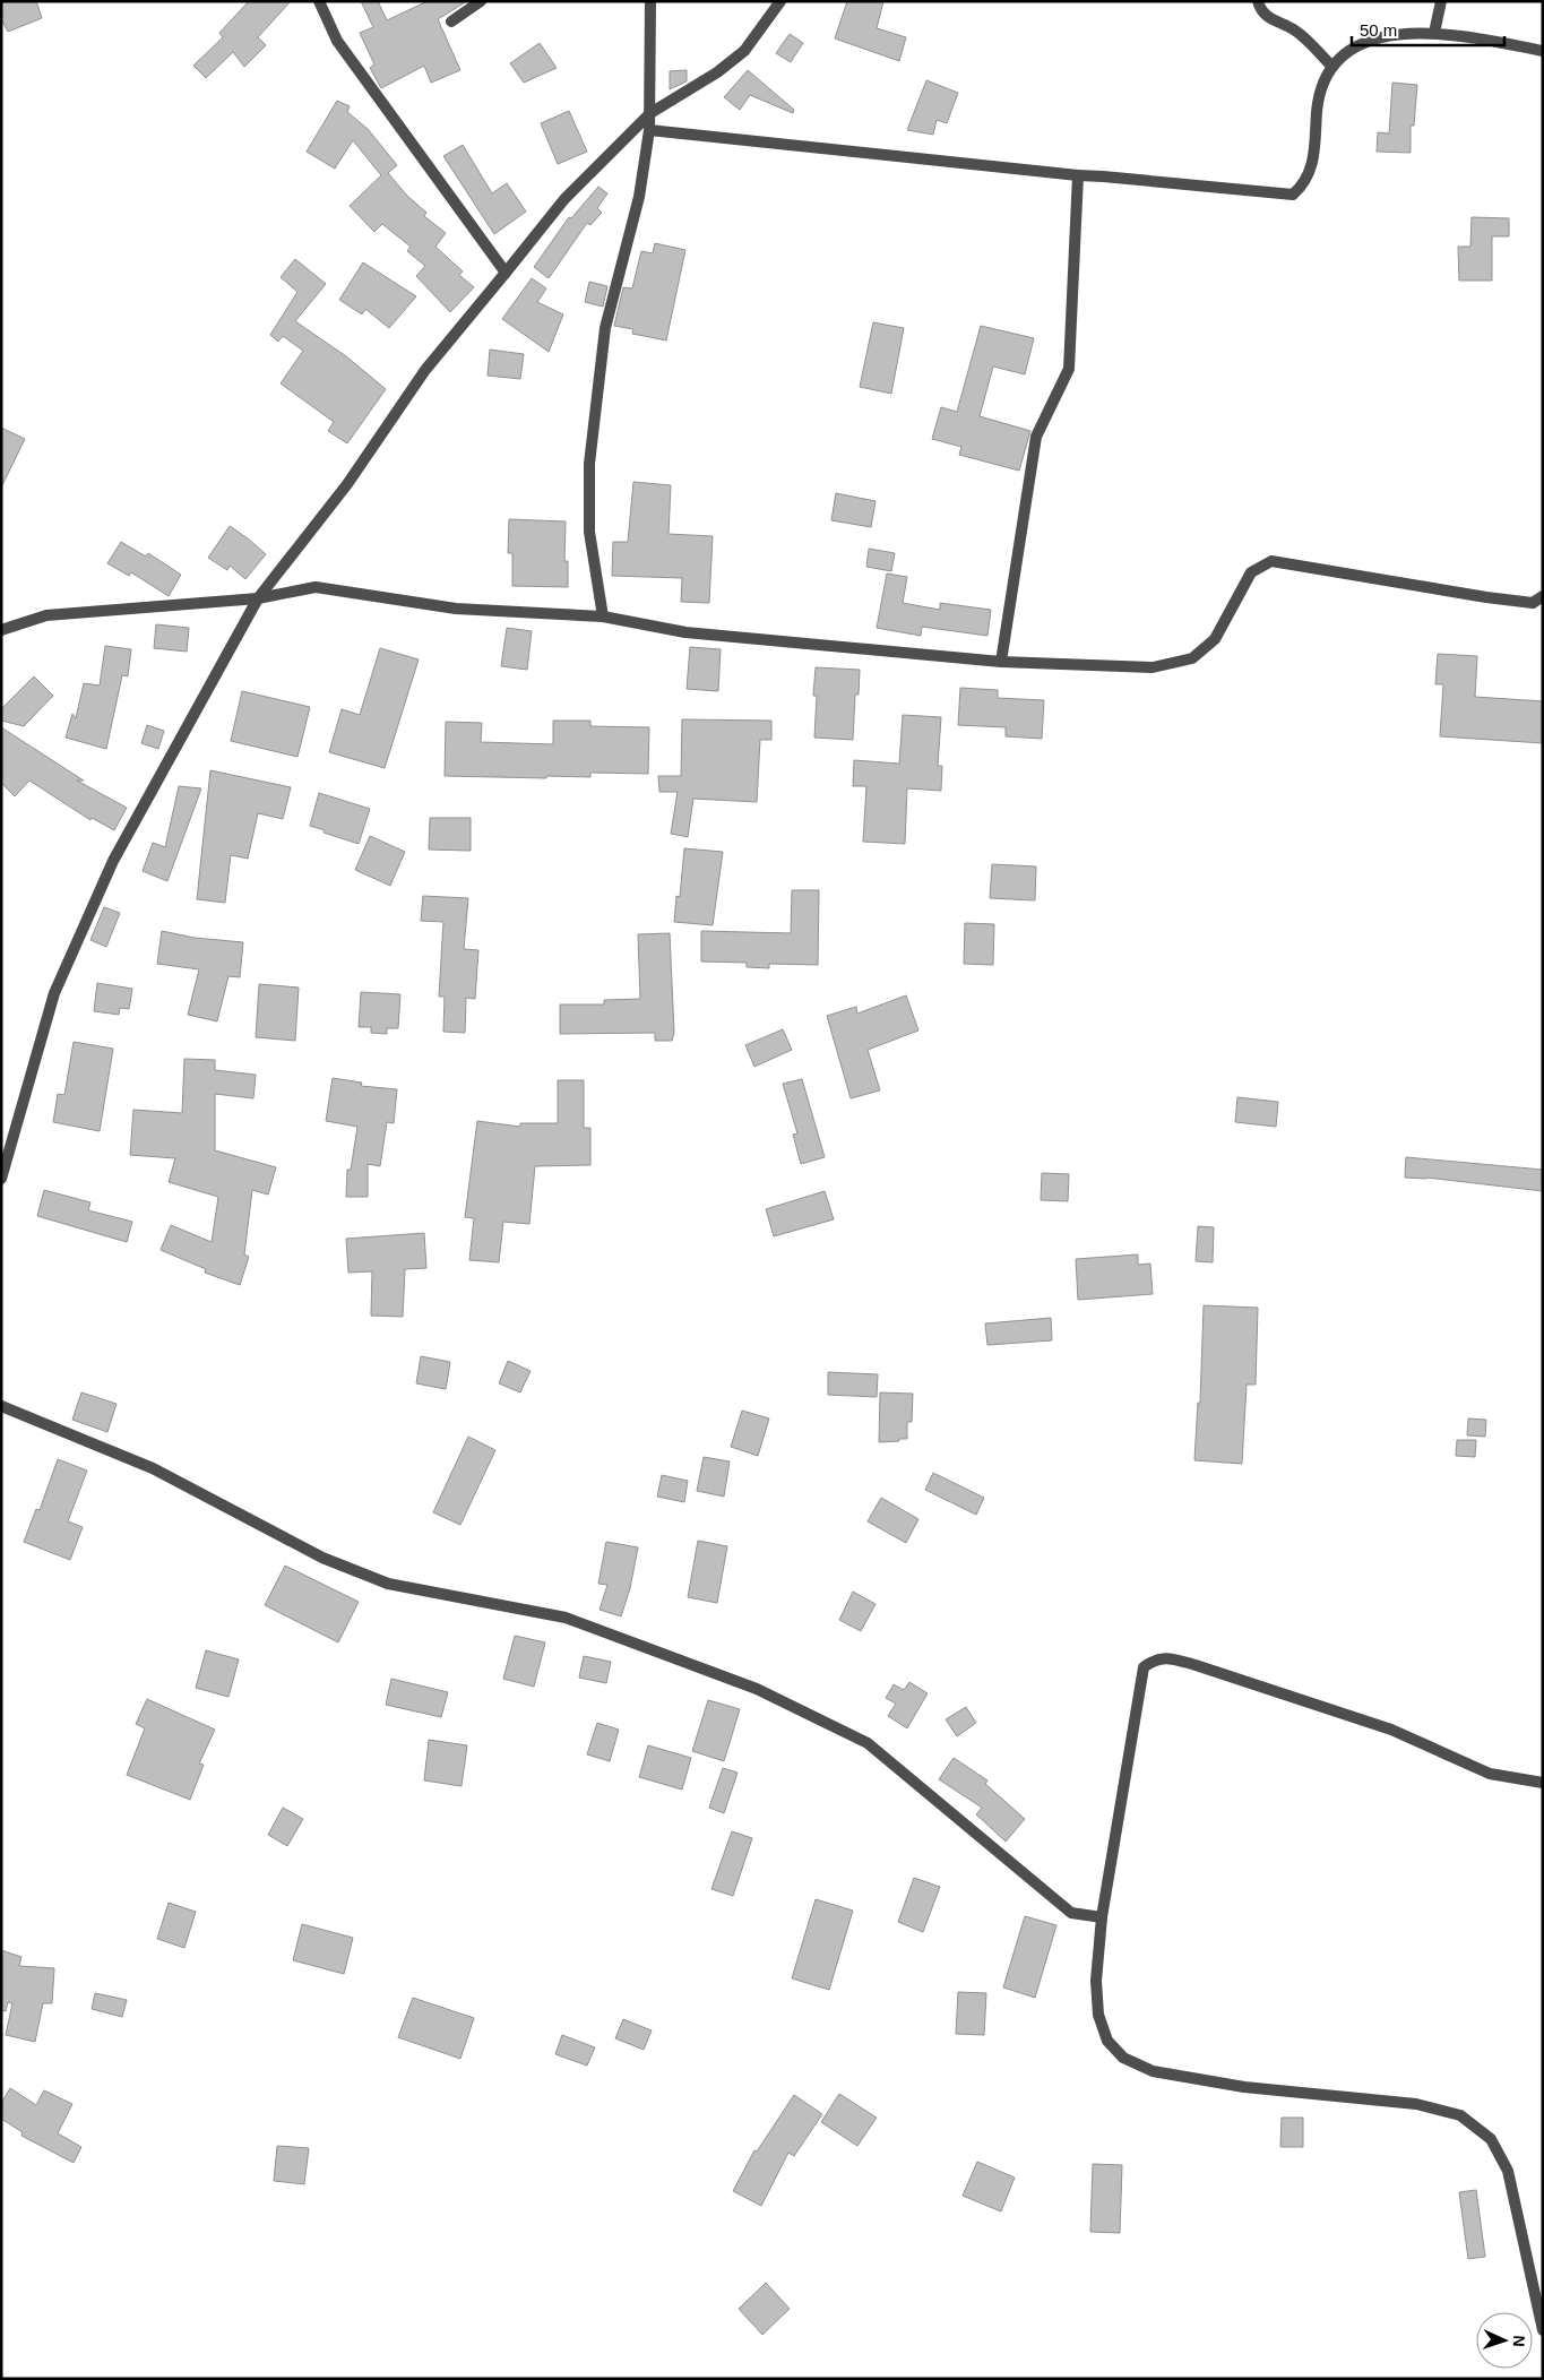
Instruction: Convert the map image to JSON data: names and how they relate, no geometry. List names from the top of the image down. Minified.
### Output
{"scale_bar":"50 m","north":"right"}
